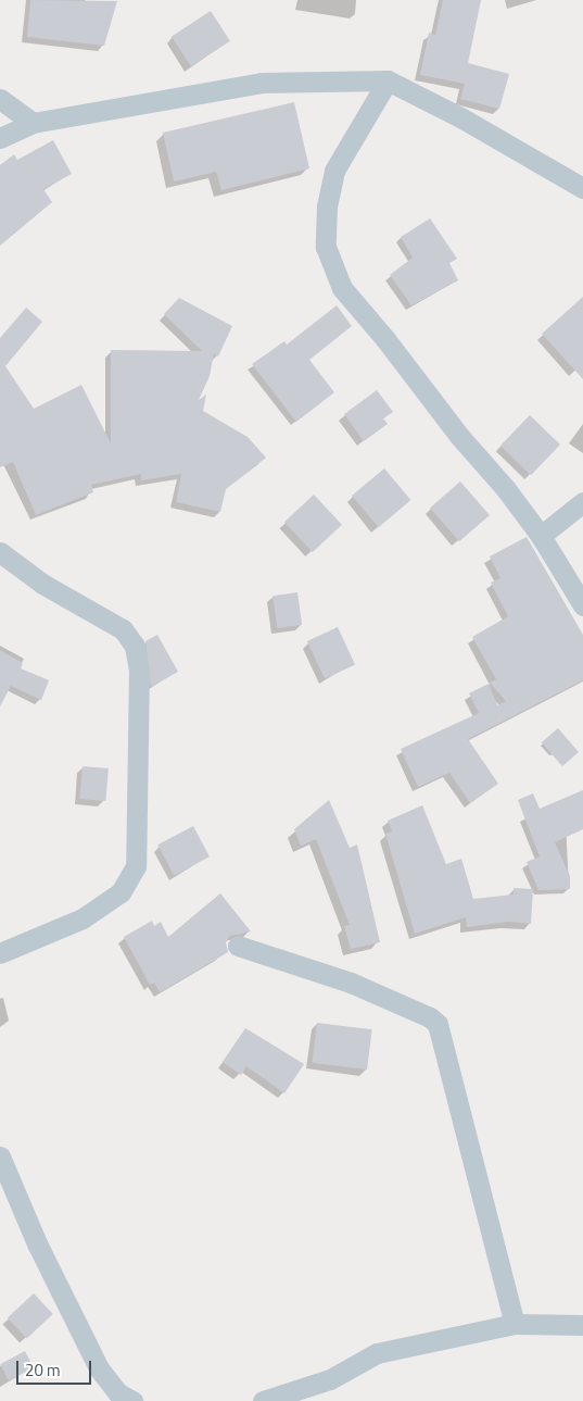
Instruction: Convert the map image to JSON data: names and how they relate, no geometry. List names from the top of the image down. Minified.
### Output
{"scale_bar":"20 m"}
